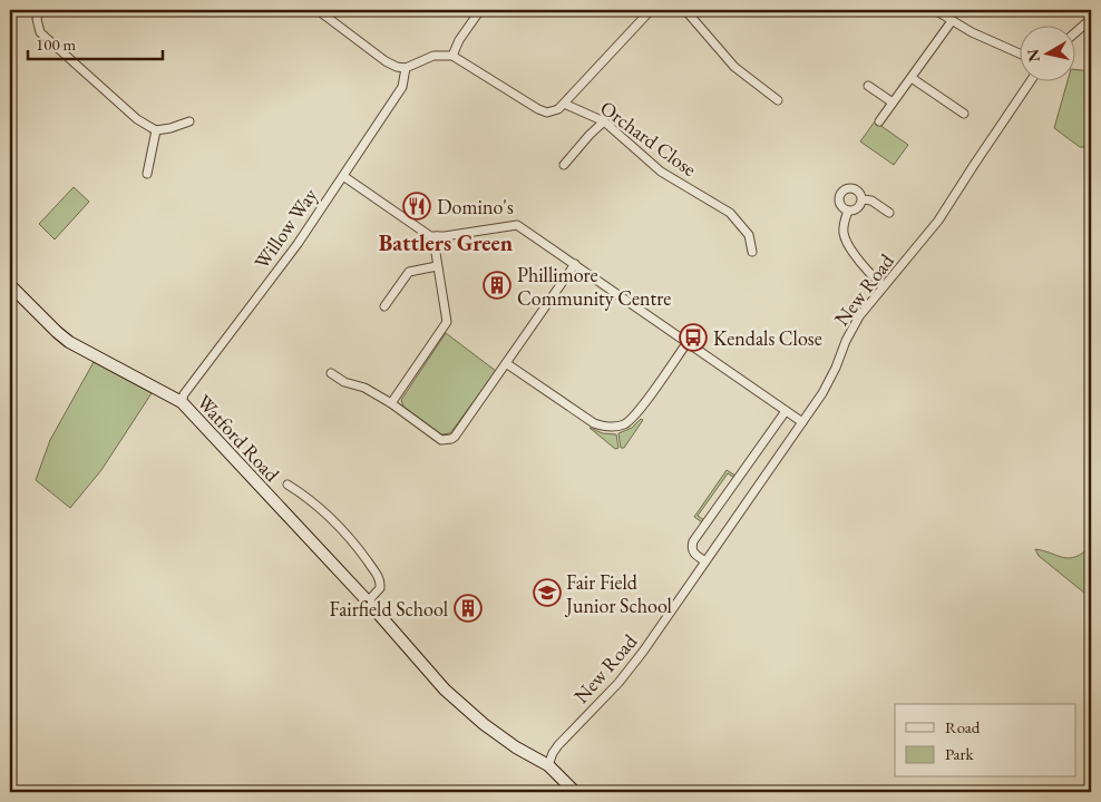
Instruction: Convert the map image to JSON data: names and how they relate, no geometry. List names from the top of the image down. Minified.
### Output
{"streets":{"main road":["Watford Road"],"street":["Orchard Close","Willow Way","New Road"]},"crossings":[["Willow Way","Watford Road"],["New Road","Watford Road"]],"districts":["Battlers Green"],"places":{"restaurant":["Domino's"],"building":["Phillimore Community Centre","Fairfield School"],"bus stop":["Kendals Close"],"school or university":["Fair Field Junior School"]},"legend":["Road","Park"],"scale_bar":"100 m","north":"left"}
